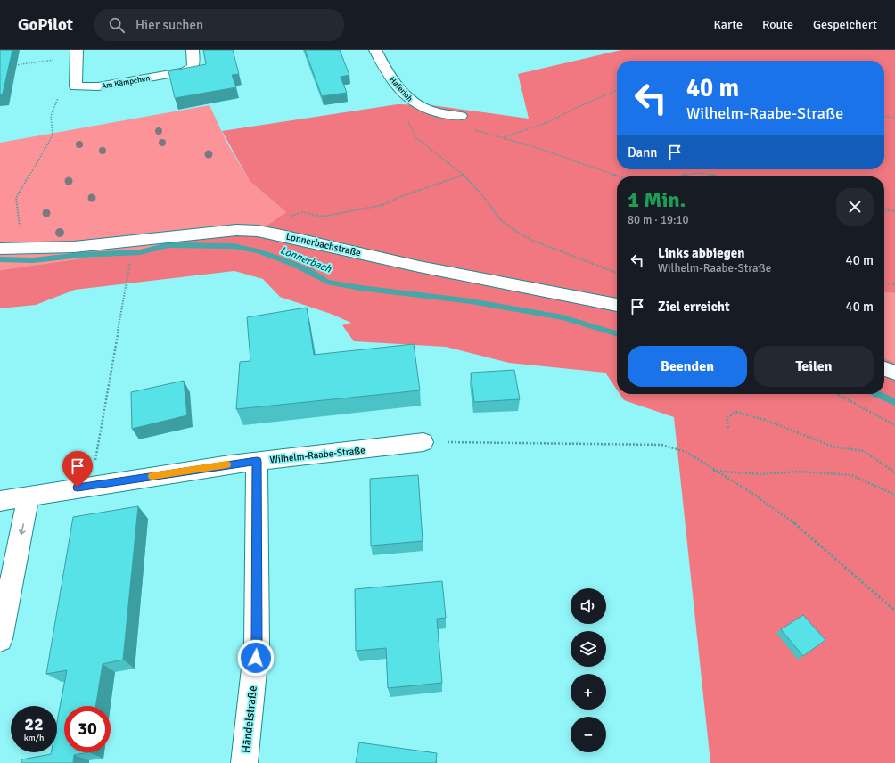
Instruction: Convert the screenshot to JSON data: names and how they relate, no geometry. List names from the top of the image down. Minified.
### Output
{"streets":{"street":["Am Kämpchen","Haferloh","Lonnerbachstraße","Wilhelm-Raabe-Straße","Händelstraße"]},"crossings":[["Wilhelm-Raabe-Straße","Händelstraße"]],"water":["Lonnerbach"],"page":{"header":"GoPilot","search":"Hier suchen","nav":["Karte","Route","Gespeichert"],"turn":["40 m","Wilhelm-Raabe-Straße"],"then":"Dann","heading":["1 Min.","80 m · 19:10"],"list":[{"name":"Links abbiegen","note":"Wilhelm-Raabe-Straße","value":"40 m"},{"name":"Ziel erreicht","value":"40 m"}],"buttons":["Beenden","Teilen"],"map_buttons":["+","−"],"speed":"22 km/h","limit":"30"}}
